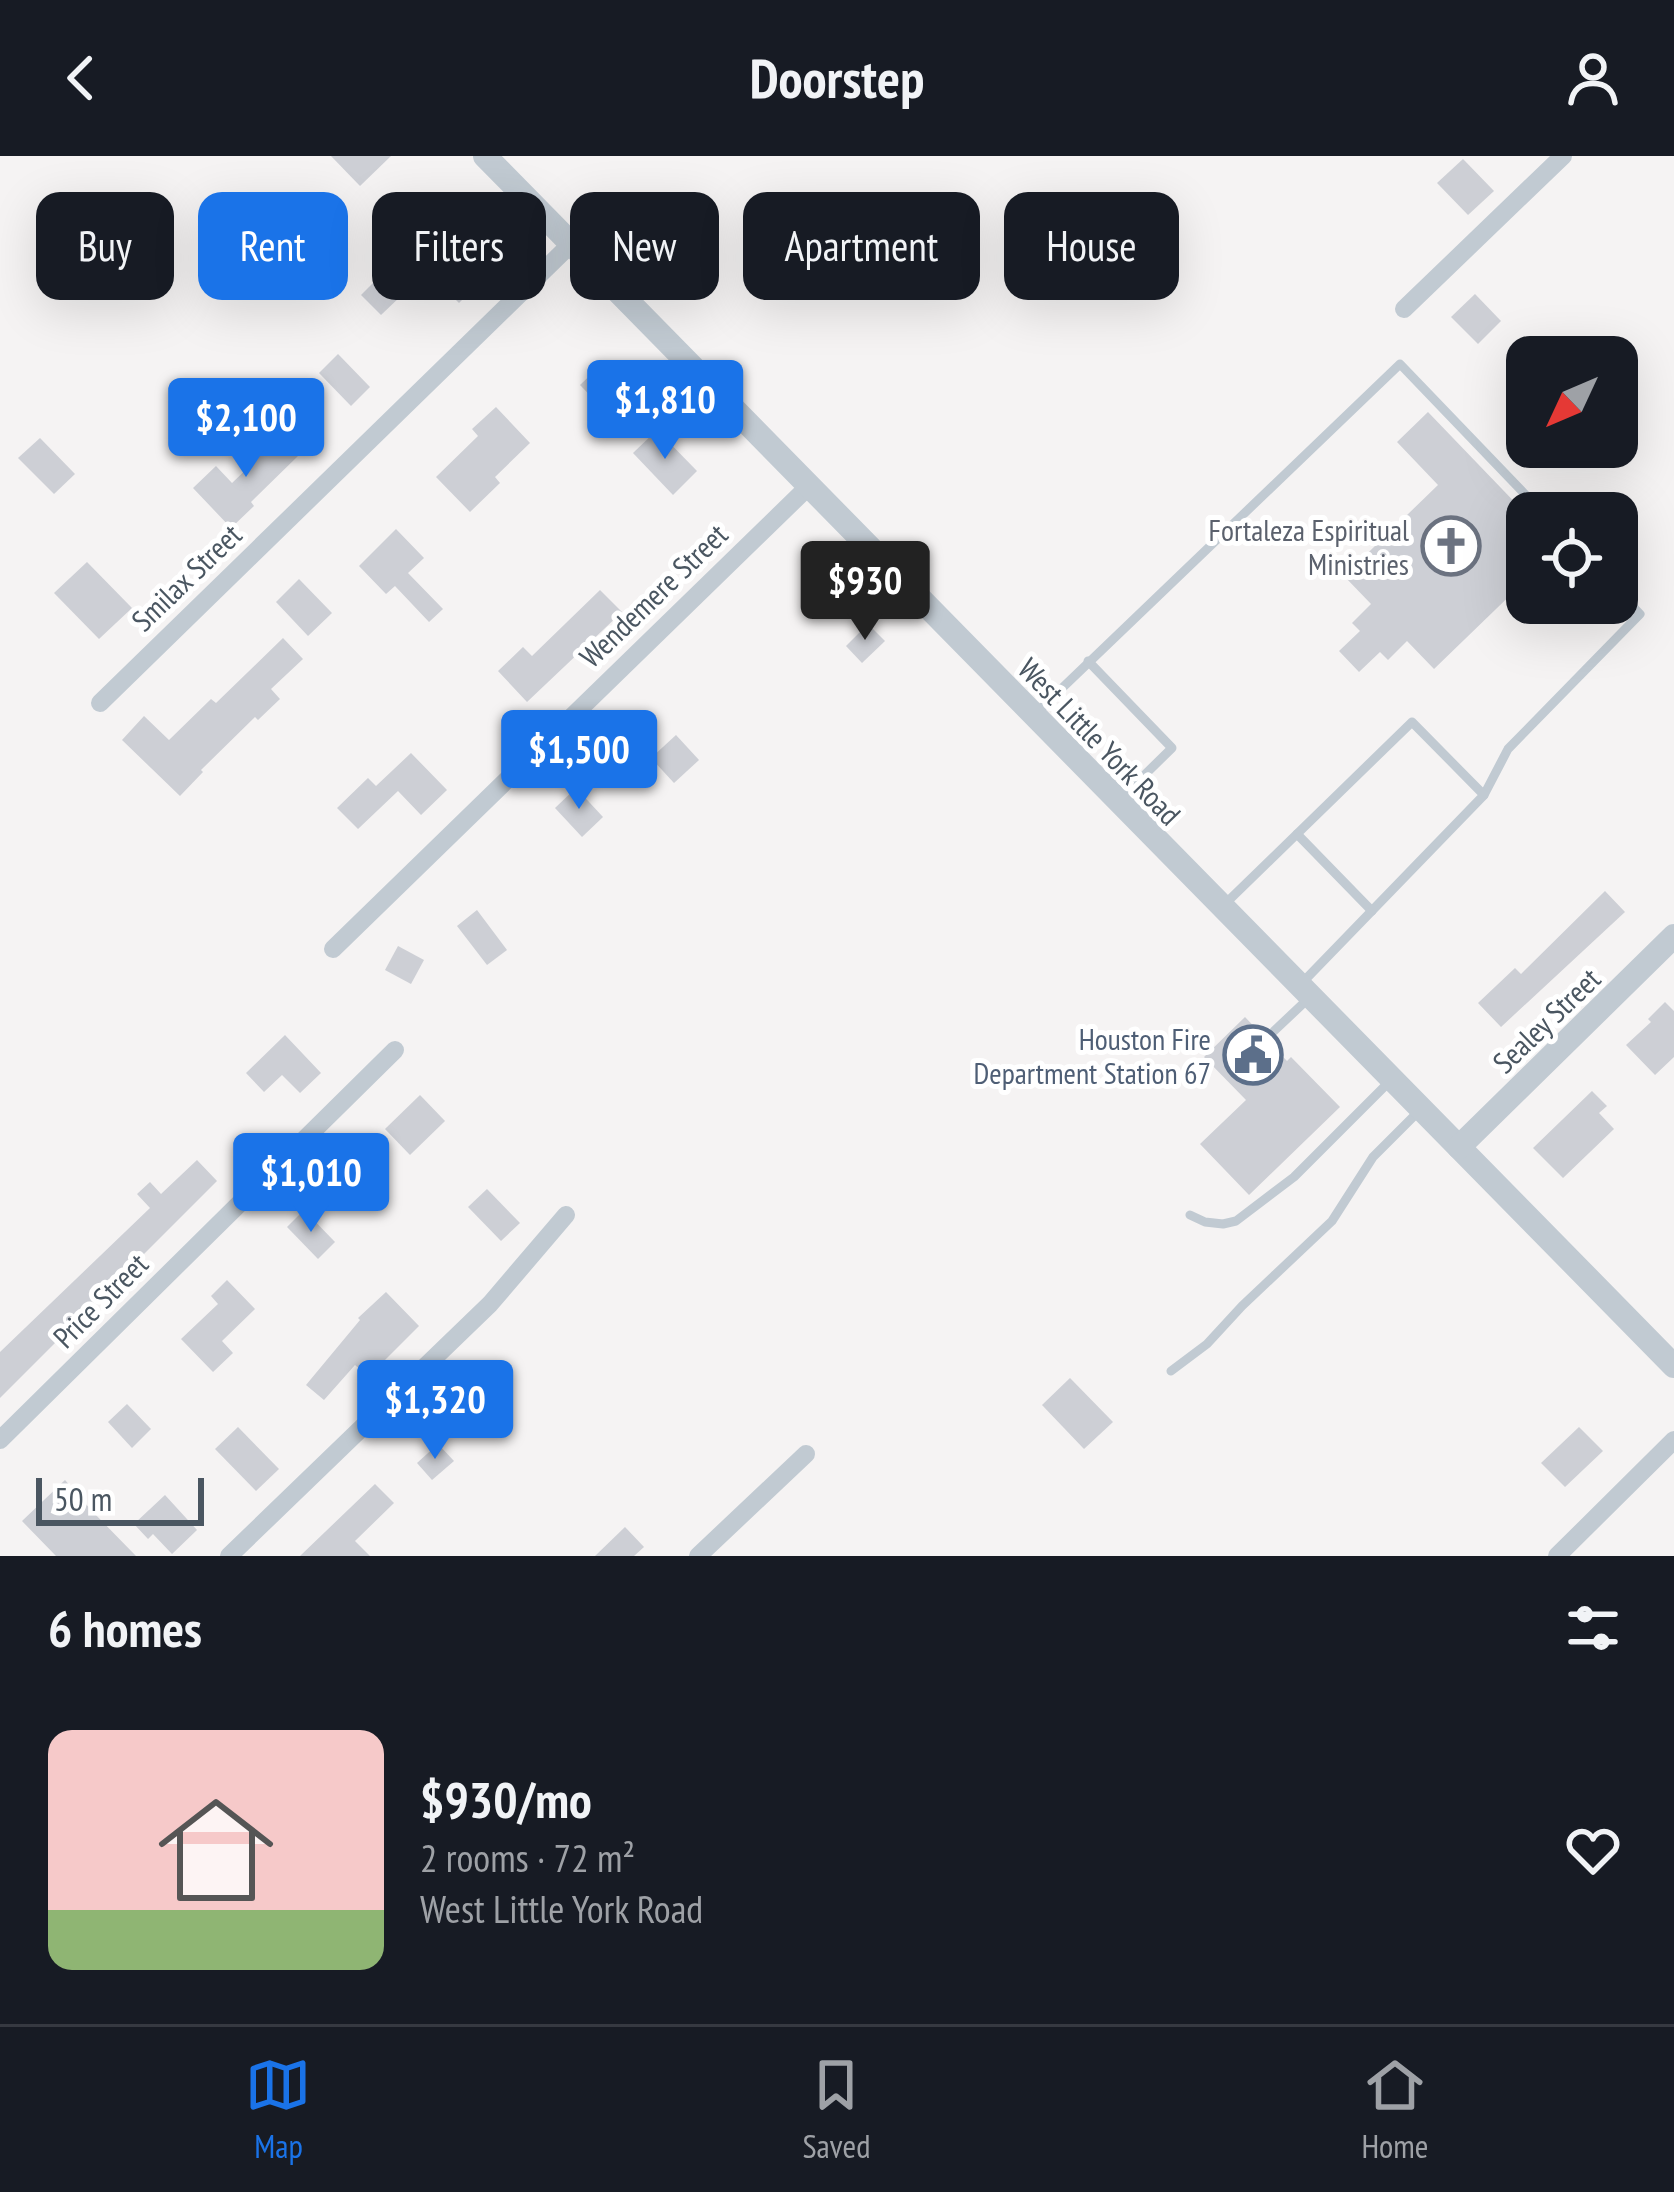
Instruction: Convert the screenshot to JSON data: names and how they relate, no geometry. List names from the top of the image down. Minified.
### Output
{"streets":{"street":["Smilax Street","Wendemere Street","West Little York Road","Sealey Street","Price Street"]},"crossings":[["Wendemere Street","West Little York Road"],["West Little York Road","Sealey Street"]],"places":{"church":["Fortaleza Espiritual Ministries"],"public building":["Houston Fire Department Station 67"]},"scale_bar":"50 m","north":"bottom left","page":{"header":"Doorstep","chip":["Buy","Rent","Filters","New","Apartment","House"],"price":["$1,810","$2,100","$930","$1,500","$1,010","$1,320"],"scale":"50 m","heading":"6 homes","list":[{"name":"$930/mo","note":"2 rooms · 72 m² · West Little York Road"}],"tabs":["Map","Saved","Home"]}}
